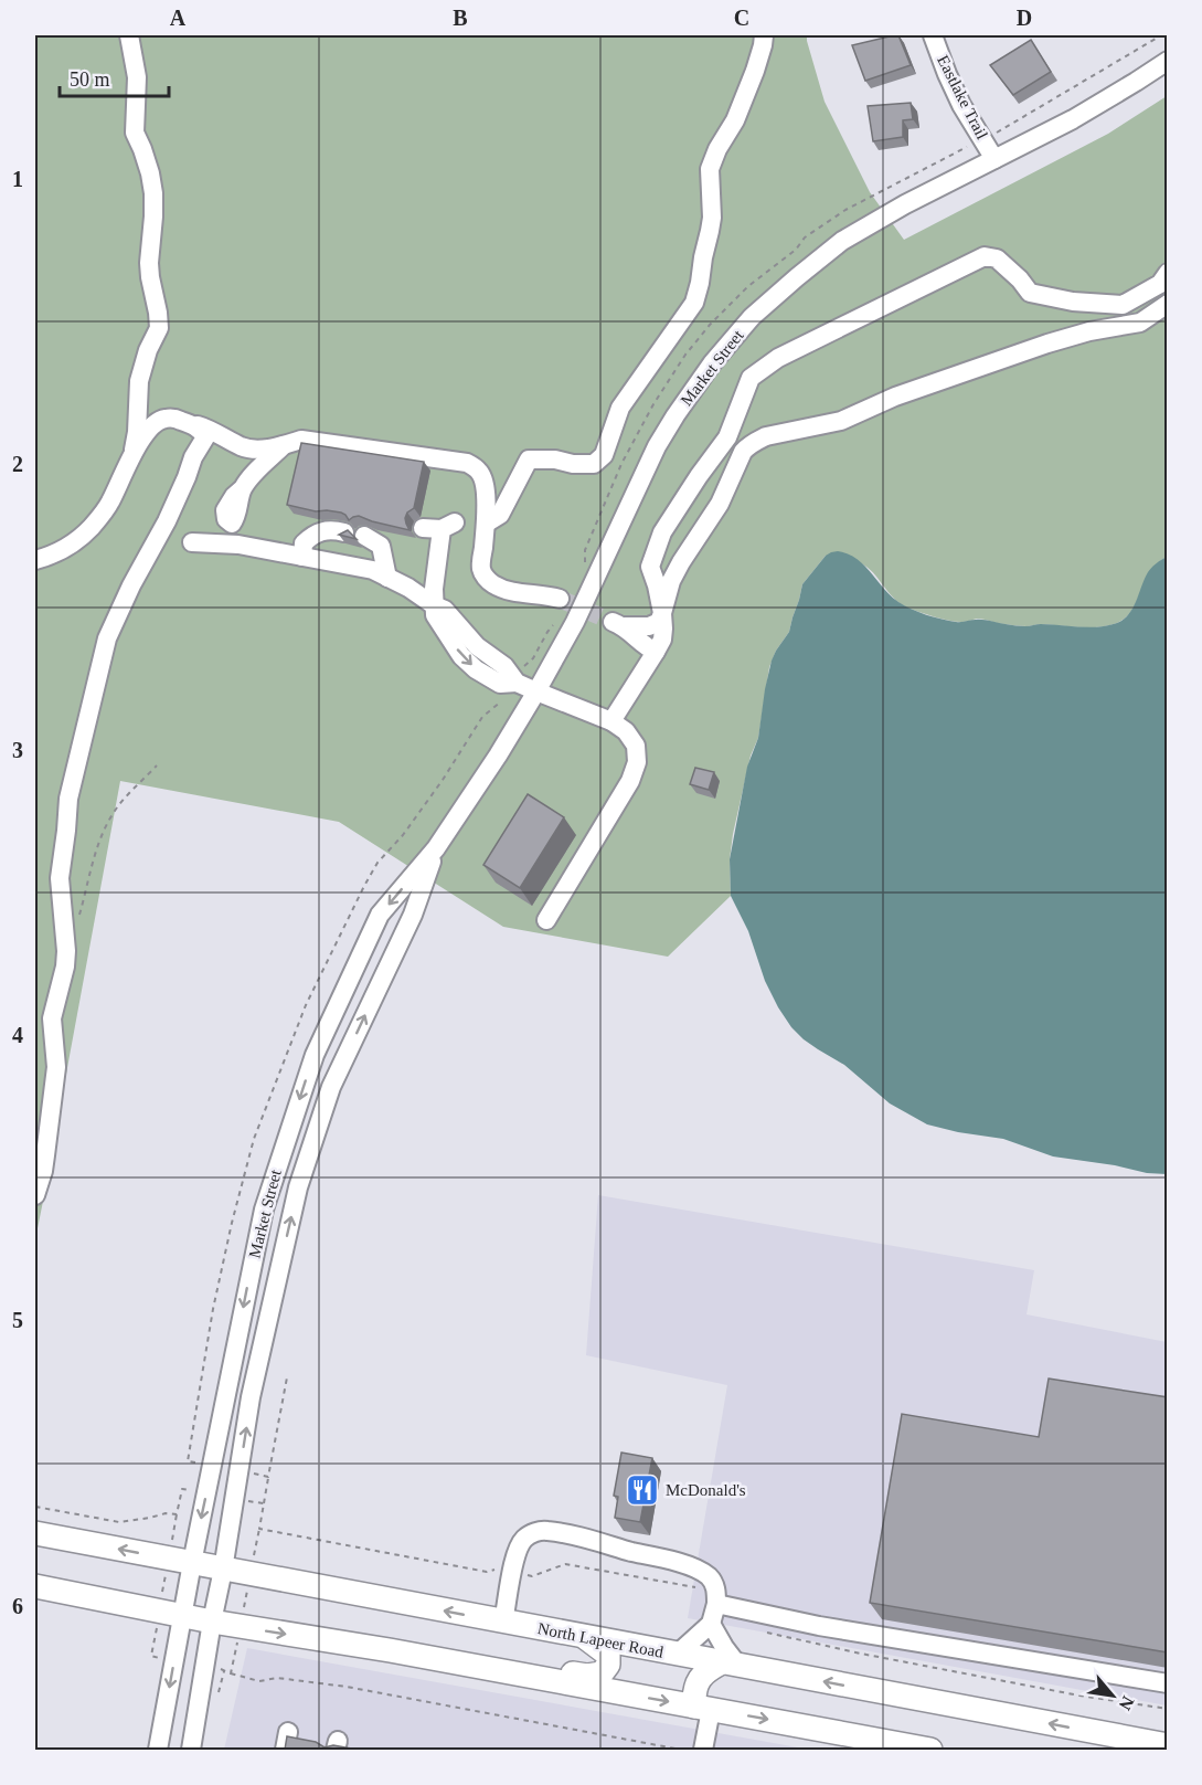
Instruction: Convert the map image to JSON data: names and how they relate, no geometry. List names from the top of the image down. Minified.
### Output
{"streets":{"main road":["North Lapeer Road"],"street":["Eastlake Trail","Market Street"]},"crossings":[["Eastlake Trail","Market Street"],["Market Street","North Lapeer Road"]],"places":{"restaurant":["McDonald's"]},"scale_bar":"50 m","north":"bottom right","grid":{"columns":["A","B","C","D"],"rows":["1","2","3","4","5","6"]}}
